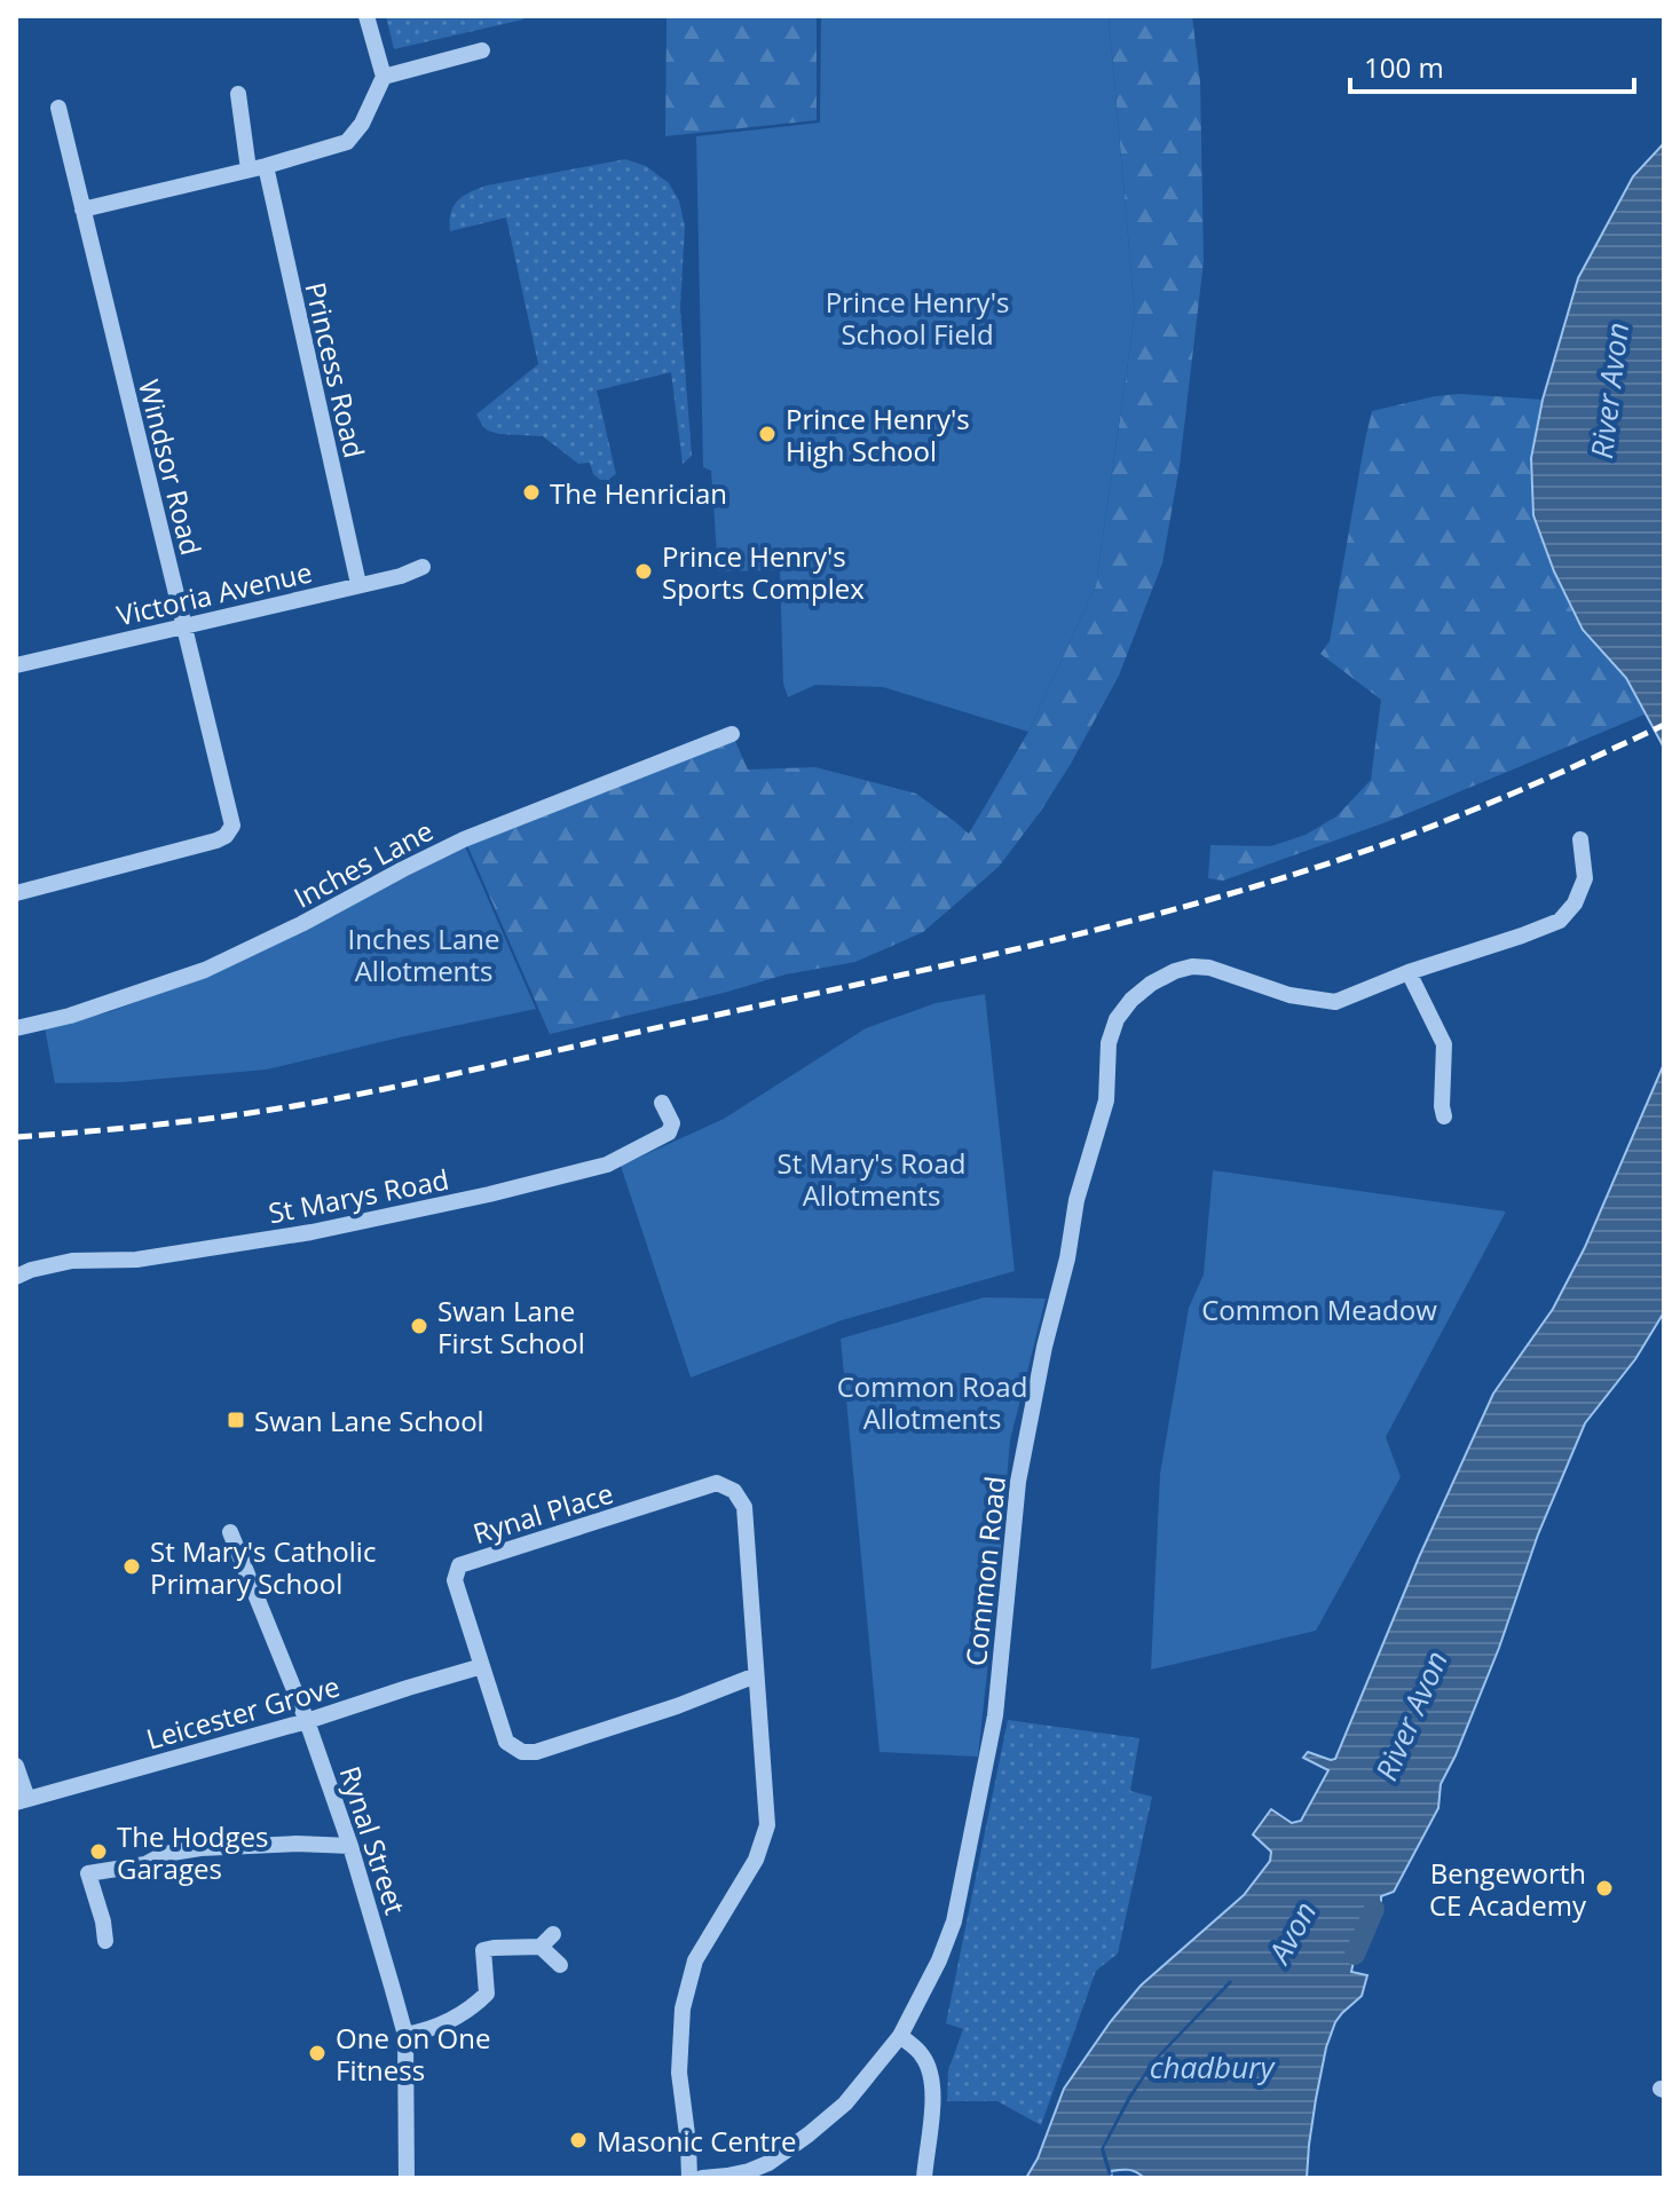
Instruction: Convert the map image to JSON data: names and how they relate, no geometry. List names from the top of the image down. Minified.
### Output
{"streets":{"street":["Princess Road","Windsor Road","Victoria Avenue","Inches Lane","St Marys Road","Rynal Place","Common Road","Leicester Grove","Rynal Street"]},"crossings":[["Princess Road","Victoria Avenue"],["Windsor Road","Victoria Avenue"],["Rynal Place","Leicester Grove"],["Leicester Grove","Rynal Street"]],"water":["River Avon","Avon","chadbury"],"parks":["Prince Henry's School Field","Inches Lane Allotments","St Mary's Road Allotments","Common Meadow","Common Road Allotments"],"places":{"other":["Prince Henry's High School","The Henrician","Prince Henry's Sports Complex","Swan Lane First School","St Mary's Catholic Primary School","The Hodges Garages","Bengeworth CE Academy","One on One Fitness","Masonic Centre"],"transit":["Swan Lane School"]},"scale_bar":"100 m"}
